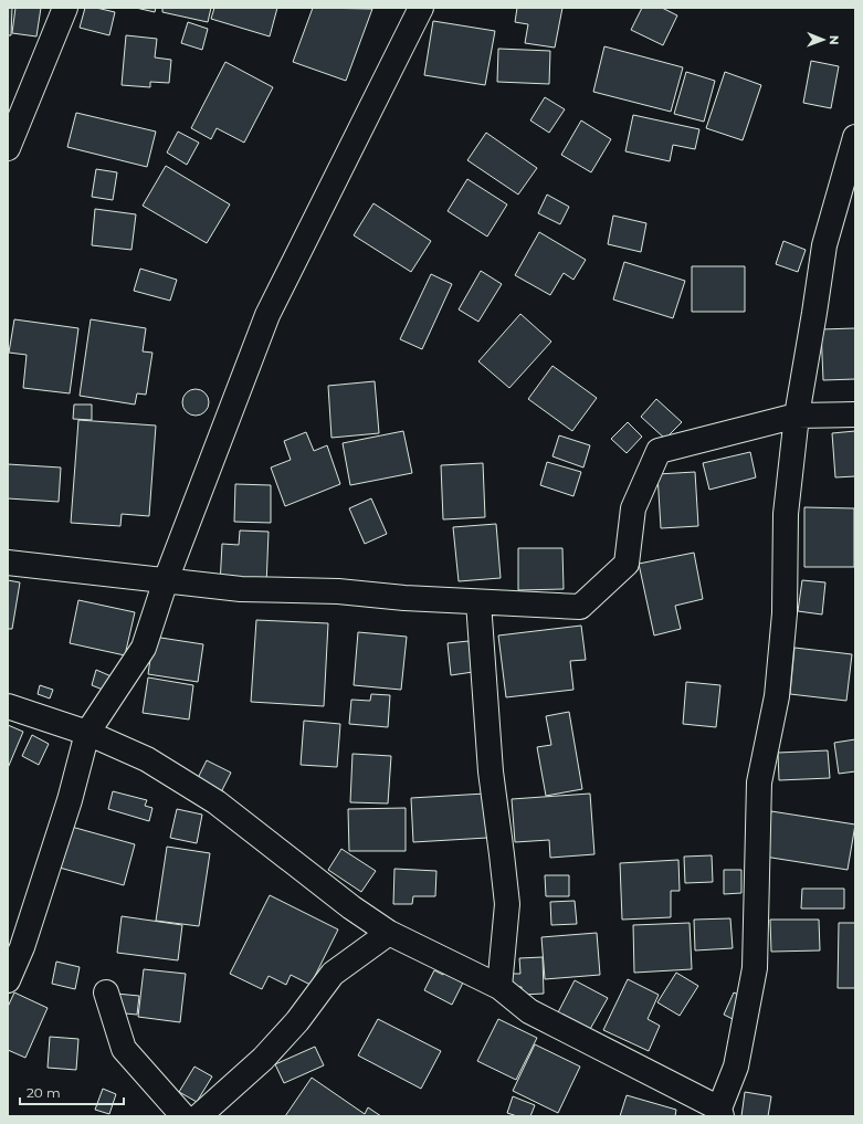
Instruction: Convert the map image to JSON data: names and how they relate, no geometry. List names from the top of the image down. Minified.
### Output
{"scale_bar":"20 m","north":"right"}
